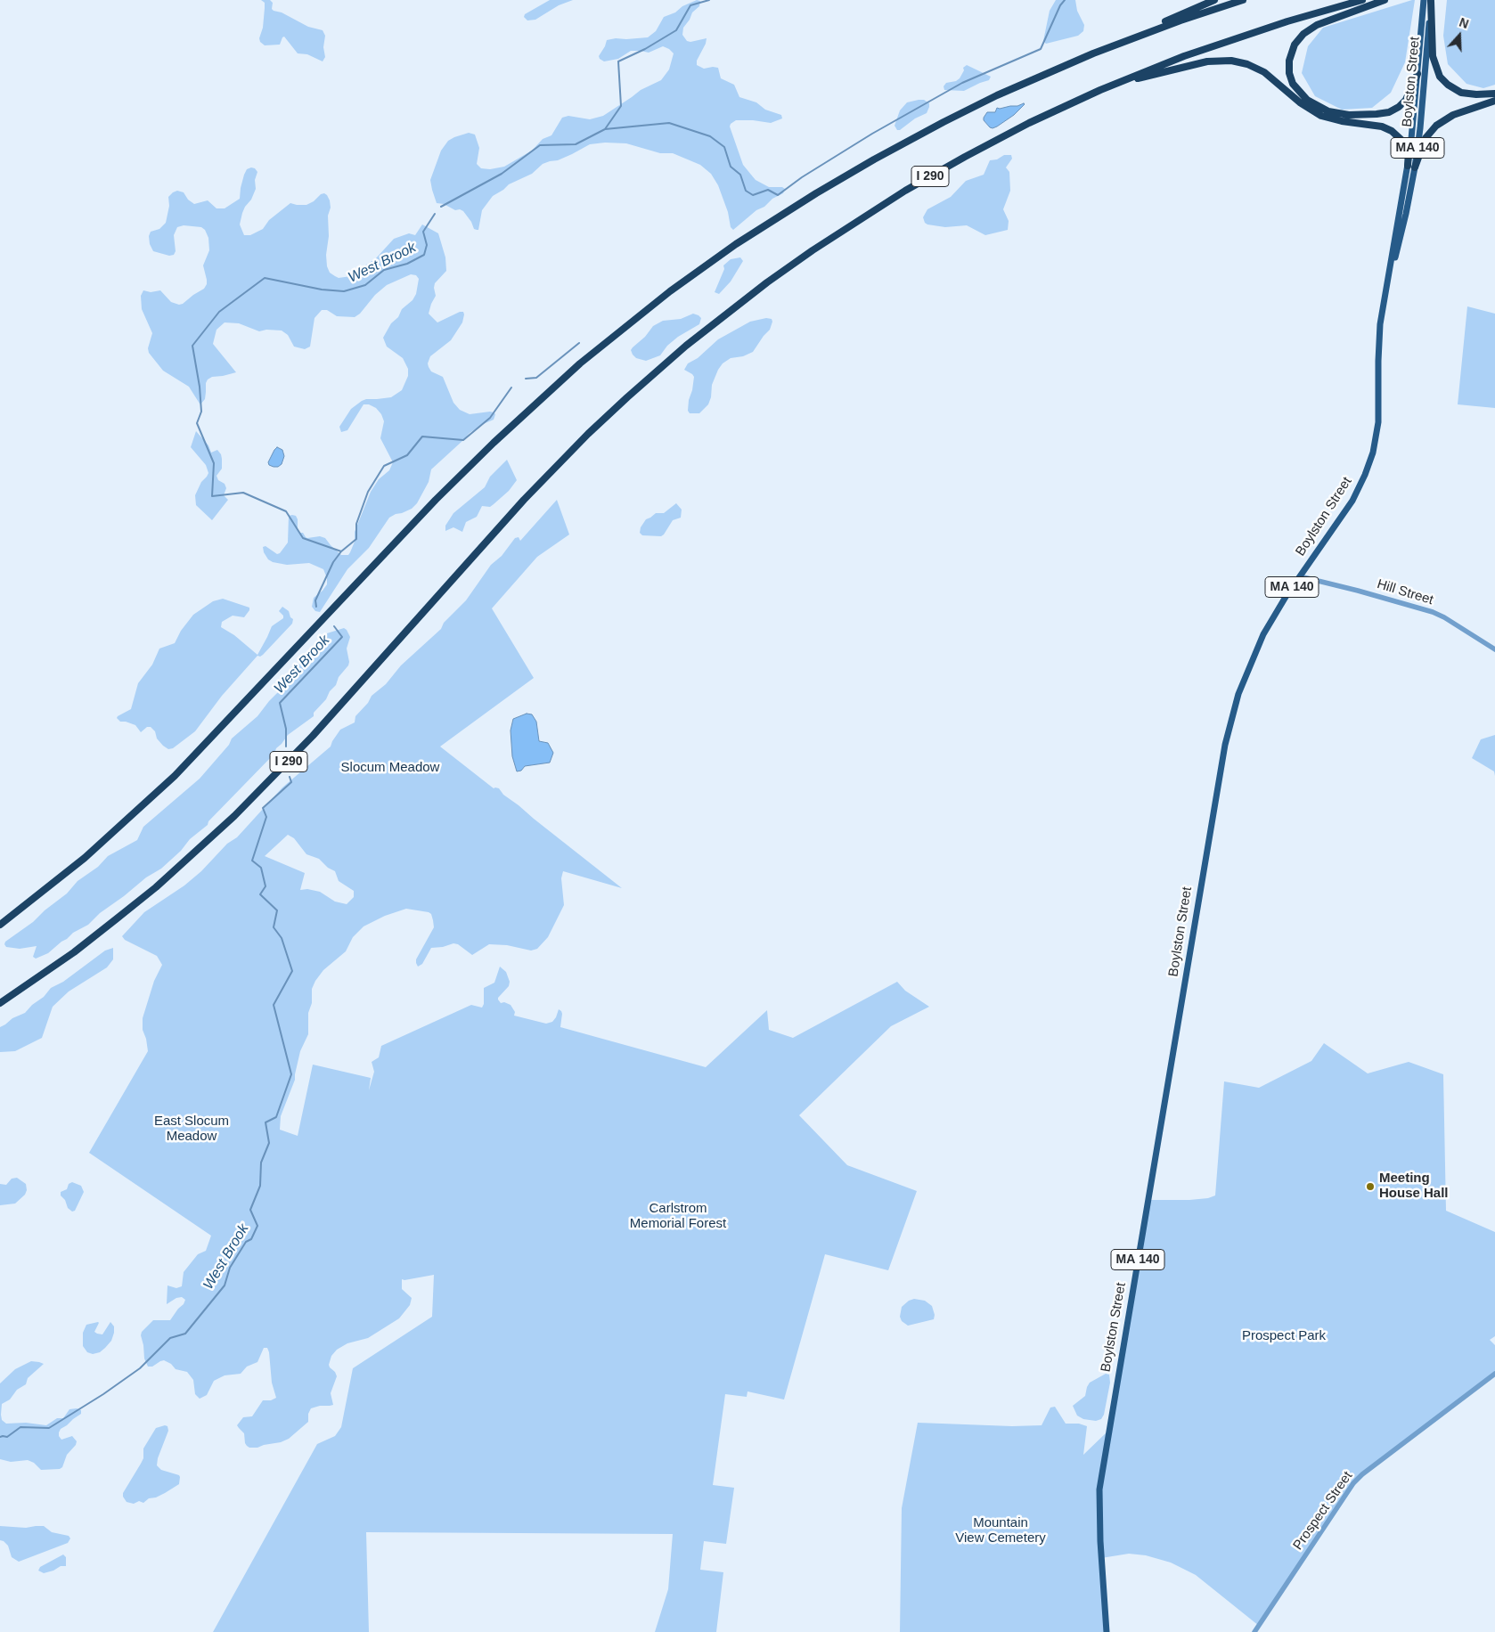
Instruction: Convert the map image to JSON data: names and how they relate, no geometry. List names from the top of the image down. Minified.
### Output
{"streets":{"highway":["I 290"],"main road":["Boylston Street","MA 140"],"street":["Hill Street","Prospect Street"]},"crossings":[["Boylston Street","Hill Street"]],"water":["West Brook"],"parks":["Slocum Meadow","East Slocum Meadow","Carlstrom Memorial Forest","Prospect Park","Mountain View Cemetery"],"places":["Meeting House Hall"],"north":"top"}
